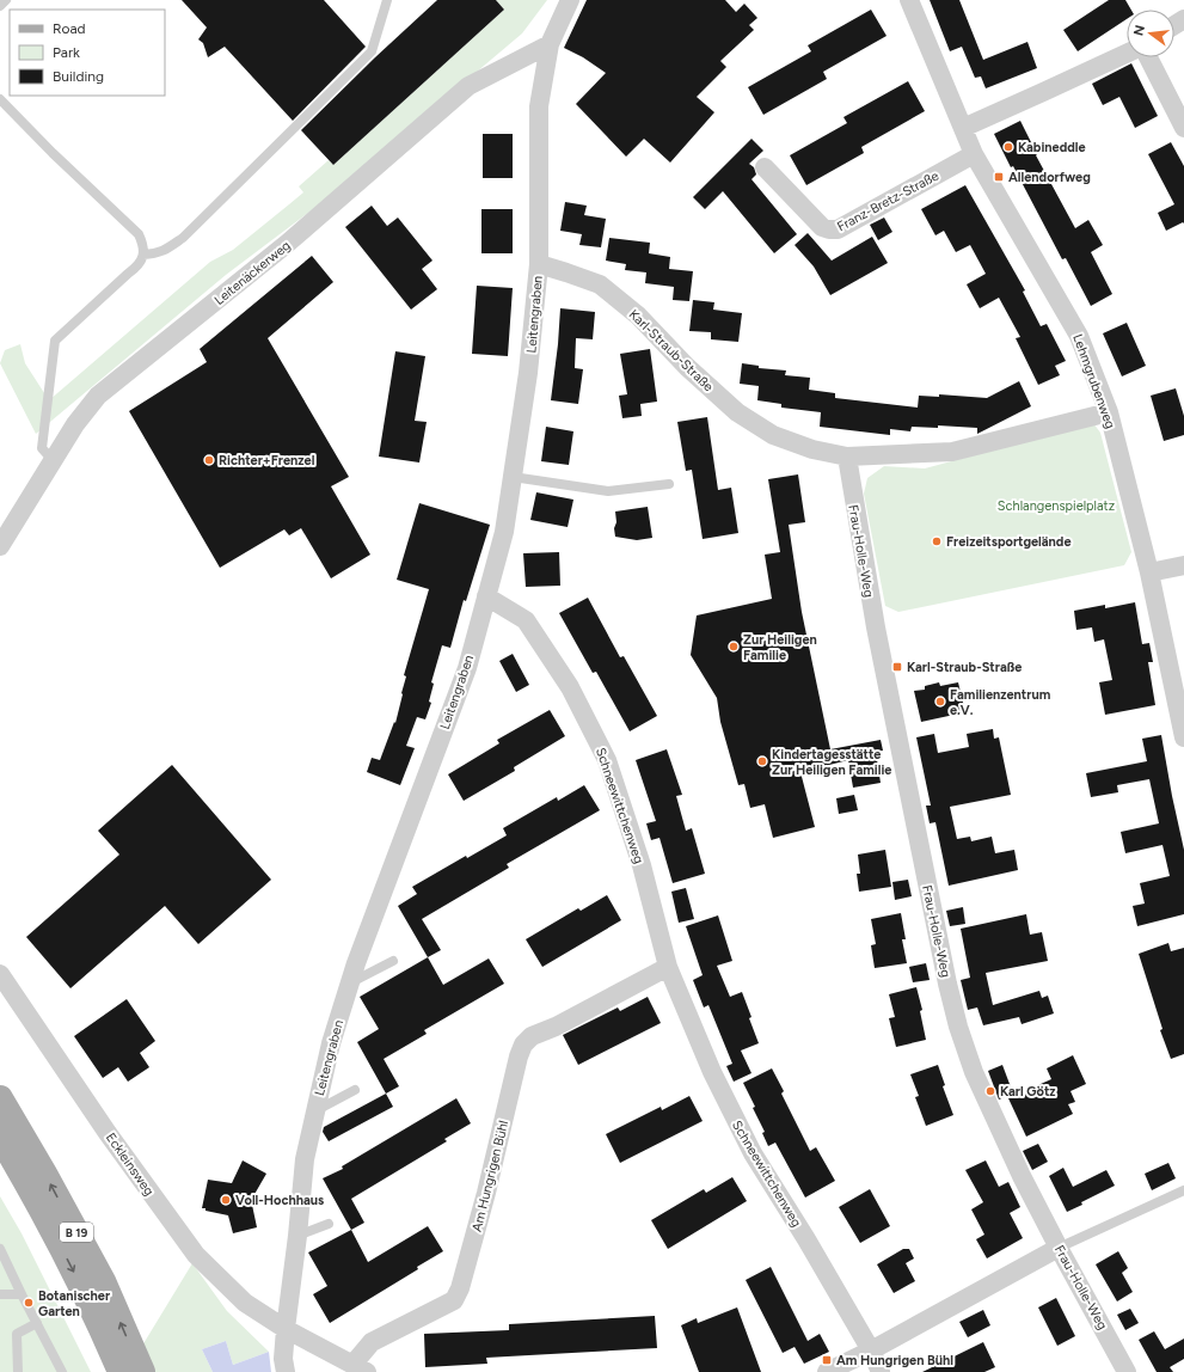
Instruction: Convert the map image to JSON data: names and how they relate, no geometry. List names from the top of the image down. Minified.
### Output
{"streets":{"main road":["B 19"],"street":["Franz-Bretz-Straße","Leitenäckerweg","Leitengraben","Karl-Straub-Straße","Lehmgrubenweg","Frau-Holle-Weg","Schneewittchenweg","Eckleinsweg","Am Hungrigen Bühl"]},"crossings":[["Franz-Bretz-Straße","Lehmgrubenweg"],["Leitenäckerweg","Leitengraben"],["Leitengraben","Karl-Straub-Straße"],["Leitengraben","Schneewittchenweg"],["Leitengraben","Eckleinsweg"],["Leitengraben","Am Hungrigen Bühl"],["Karl-Straub-Straße","Lehmgrubenweg"],["Karl-Straub-Straße","Frau-Holle-Weg"],["Schneewittchenweg","Am Hungrigen Bühl"],["Eckleinsweg","Am Hungrigen Bühl"]],"parks":["Schlangenspielplatz"],"places":{"other":["Kabineddle","Richter+Frenzel","Freizeitsportgelände","Zur Heiligen Familie","Familienzentrum e.V.","Kindertagesstätte Zur Heiligen Familie","Karl Götz","Voll-Hochhaus","Botanischer Garten"],"transit":["Allendorfweg","Karl-Straub-Straße","Am Hungrigen Bühl"]},"legend":["Road","Park","Building"],"north":"left"}
